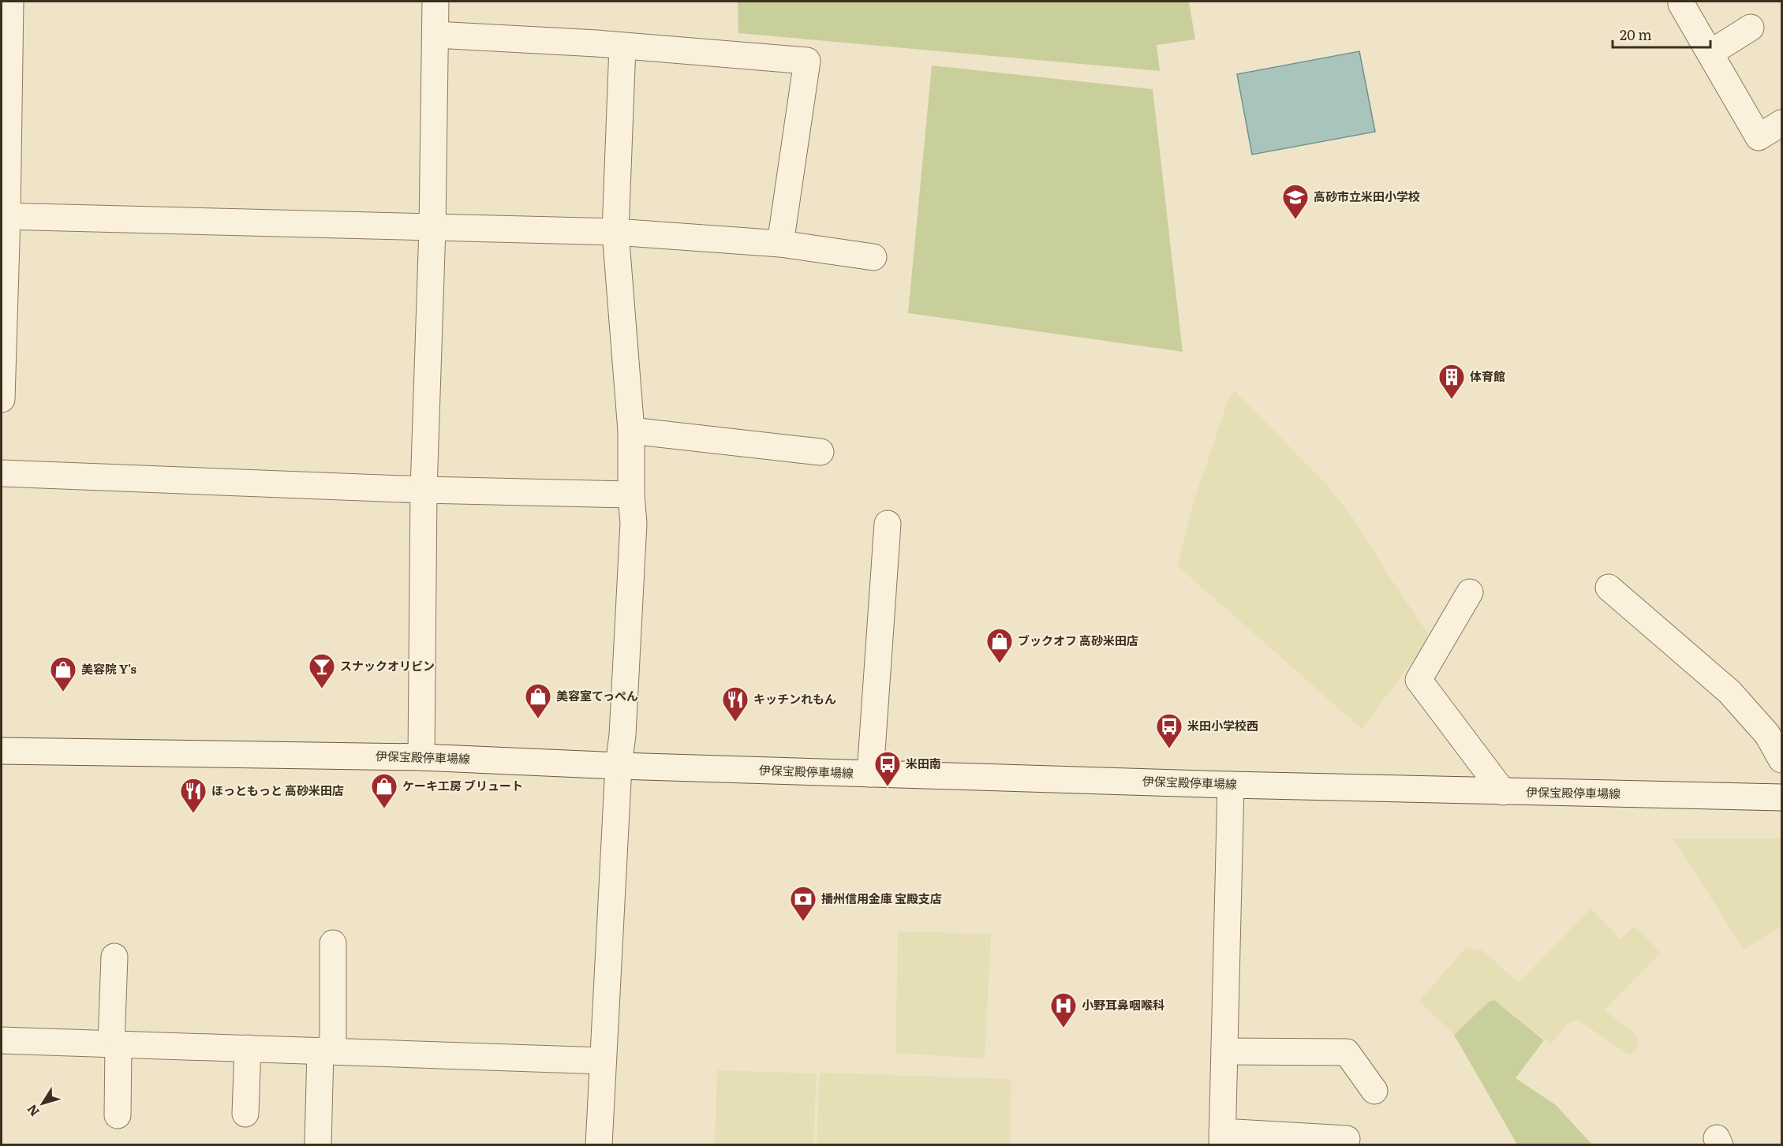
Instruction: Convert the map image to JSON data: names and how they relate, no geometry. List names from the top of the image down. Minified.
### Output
{"streets":{"street":["伊保宝殿停車場線"]},"places":{"school or university":["高砂市立米田小学校"],"building":["体育館"],"shop":["ブックオフ 高砂米田店","美容院 Y's","美容室てっぺん","ケーキ工房 ブリュート"],"bar":["スナックオリビン"],"restaurant":["キッチンれもん","ほっともっと 高砂米田店"],"bus stop":["米田小学校西","米田南"],"bank":["播州信用金庫 宝殿支店"],"hospital":["小野耳鼻咽喉科"]},"scale_bar":"20 m","north":"bottom left"}
